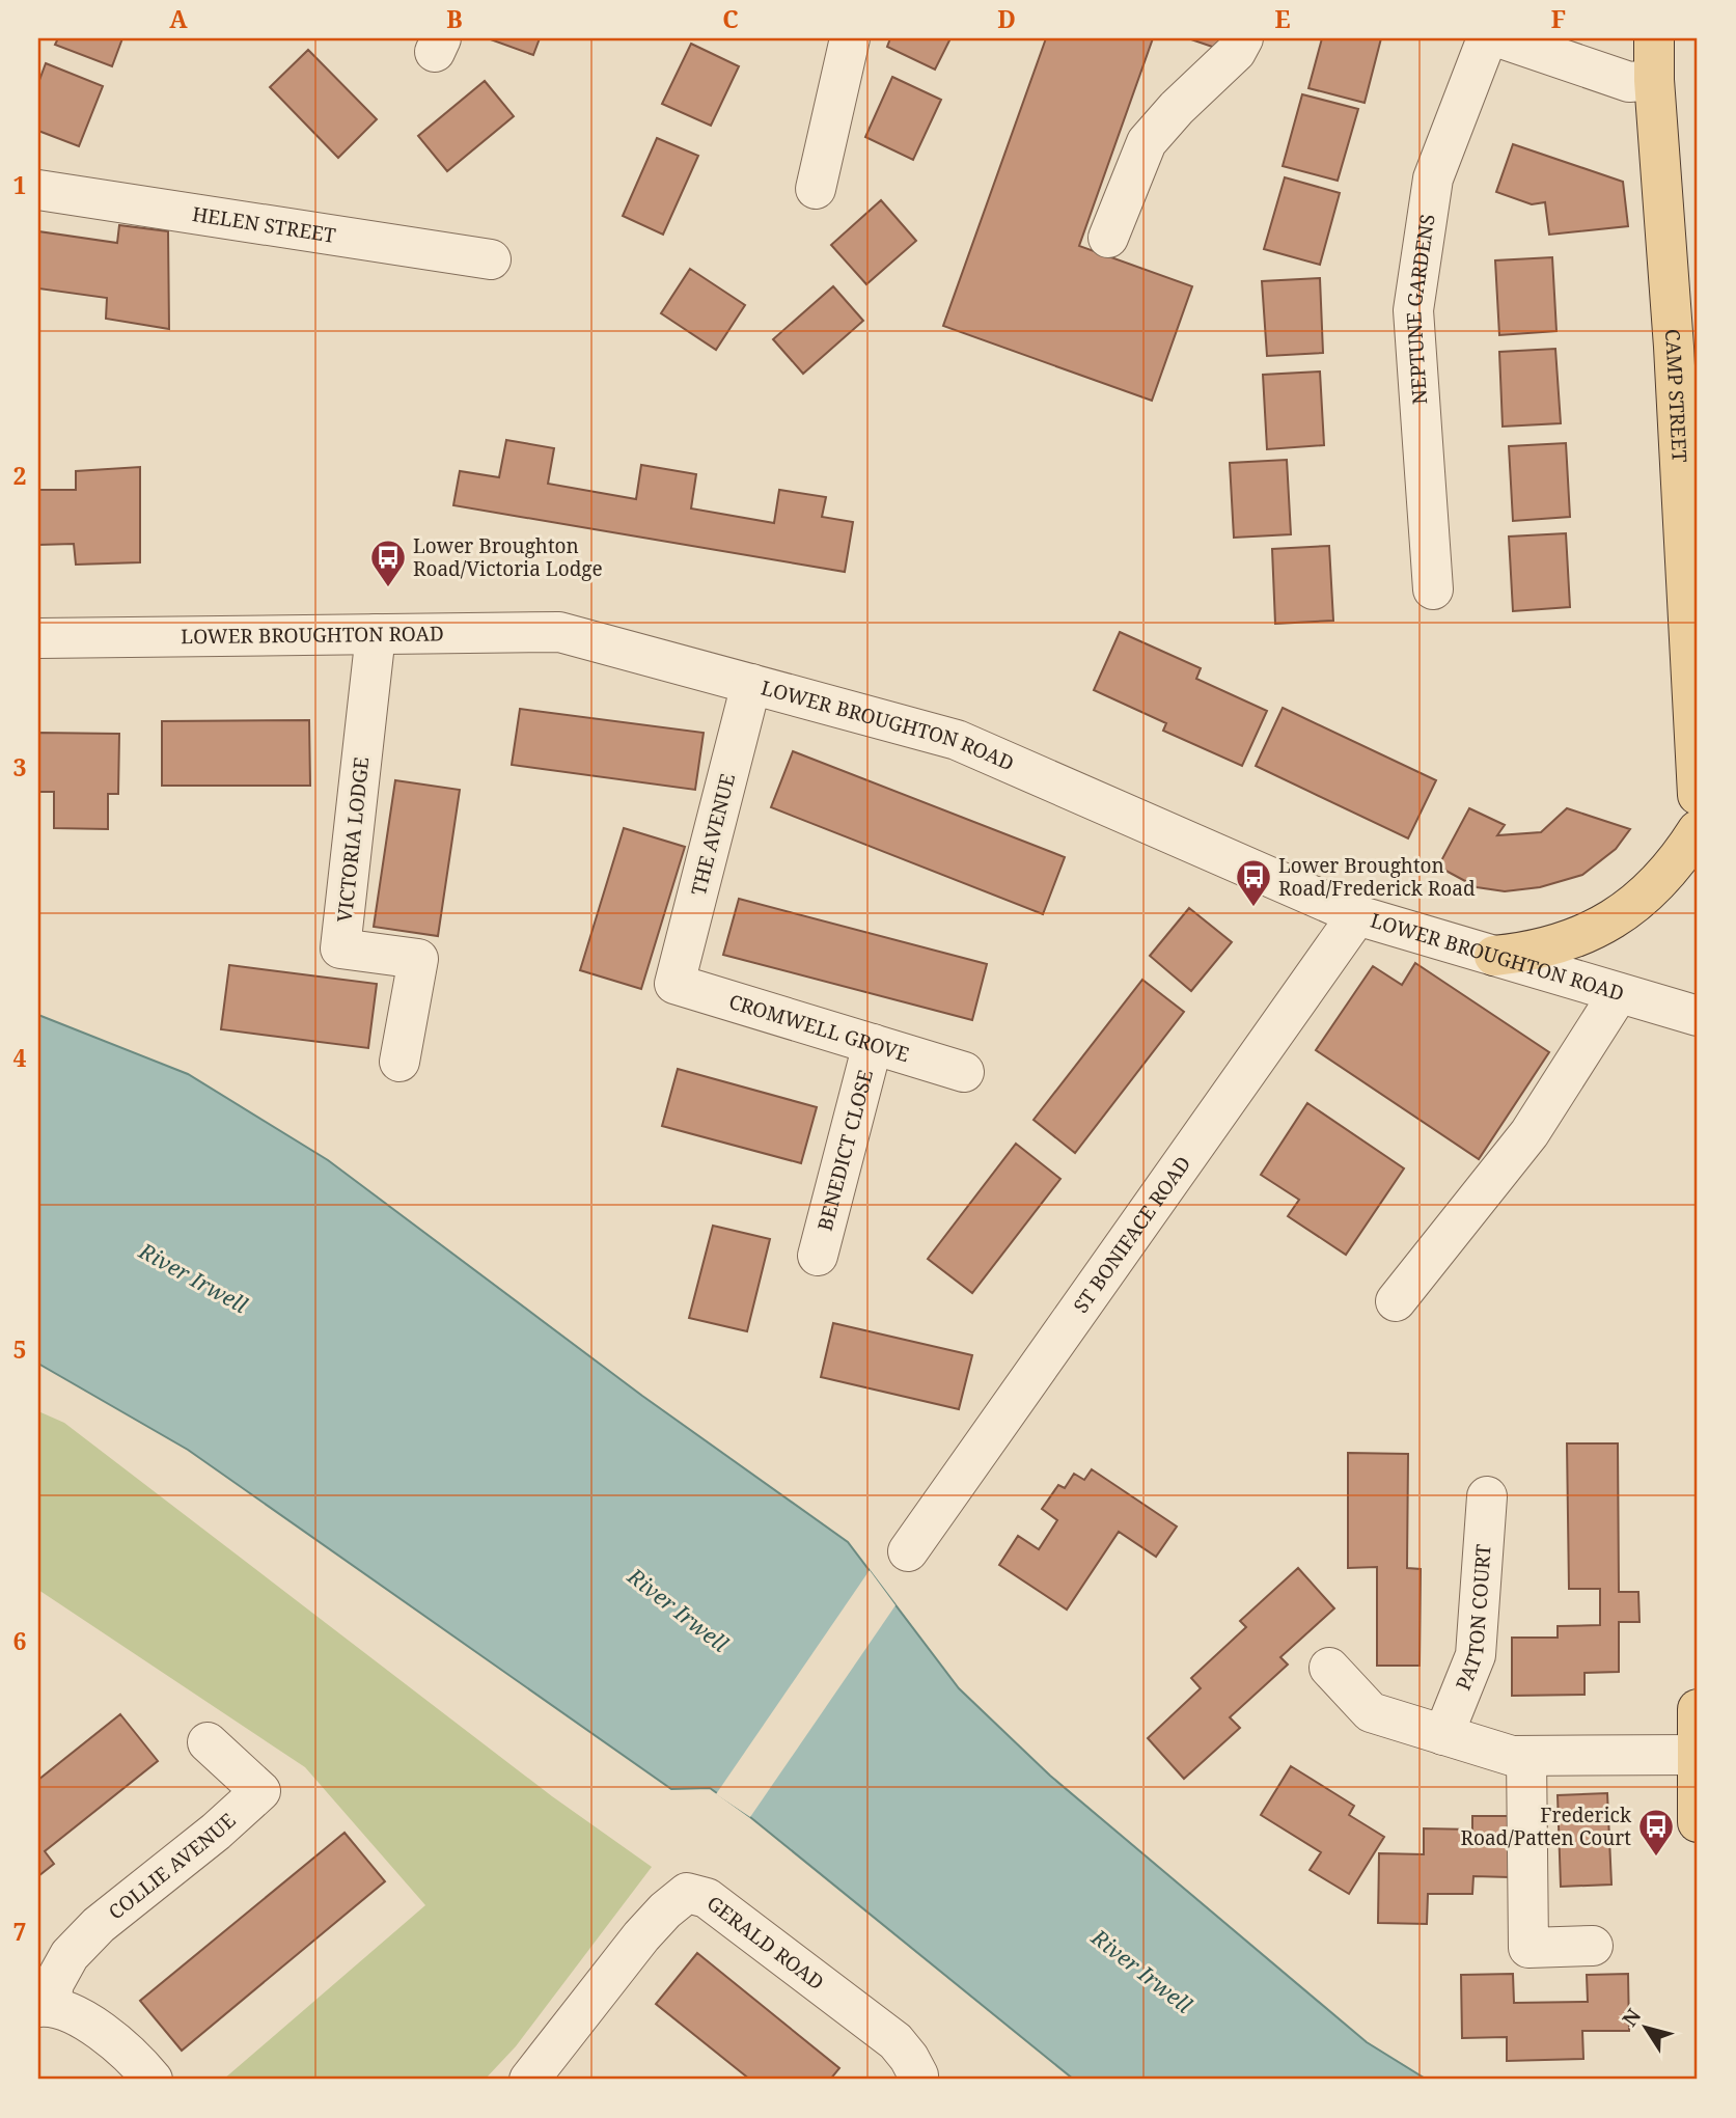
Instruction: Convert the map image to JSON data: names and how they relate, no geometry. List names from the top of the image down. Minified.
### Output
{"streets":{"main road":["CAMP STREET"],"street":["HELEN STREET","NEPTUNE GARDENS","LOWER BROUGHTON ROAD","THE AVENUE","VICTORIA LODGE","CROMWELL GROVE","BENEDICT CLOSE","ST BONIFACE ROAD","PATTON COURT","COLLIE AVENUE","GERALD ROAD"]},"crossings":[["LOWER BROUGHTON ROAD","THE AVENUE"],["LOWER BROUGHTON ROAD","VICTORIA LODGE"],["LOWER BROUGHTON ROAD","ST BONIFACE ROAD"],["THE AVENUE","CROMWELL GROVE"],["CROMWELL GROVE","BENEDICT CLOSE"]],"water":["River Irwell"],"places":{"bus stop":["Lower Broughton Road/Victoria Lodge","Lower Broughton Road/Frederick Road","Frederick Road/Patten Court"]},"north":"top left","grid":{"columns":["A","B","C","D","E","F"],"rows":["1","2","3","4","5","6","7"]}}
